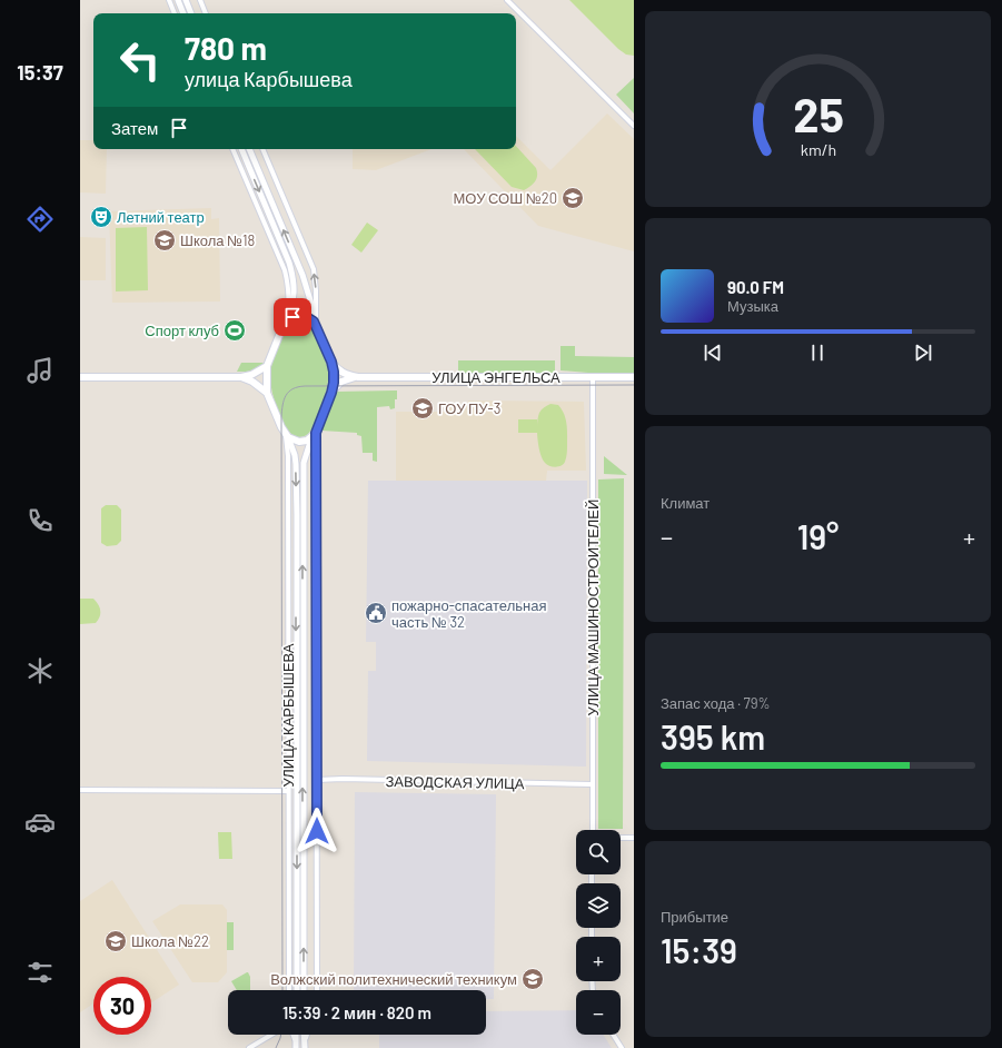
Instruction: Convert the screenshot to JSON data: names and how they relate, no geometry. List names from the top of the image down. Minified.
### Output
{"streets":{"main road":["УЛИЦА ЭНГЕЛЬСА","УЛИЦА КАРБЫШЕВА"],"street":["УЛИЦА МАШИНОСТРОИТЕЛЕЙ","ЗАВОДСКАЯ УЛИЦА"]},"crossings":[["УЛИЦА ЭНГЕЛЬСА","УЛИЦА МАШИНОСТРОИТЕЛЕЙ"],["УЛИЦА ЭНГЕЛЬСА","УЛИЦА КАРБЫШЕВА"],["УЛИЦА МАШИНОСТРОИТЕЛЕЙ","ЗАВОДСКАЯ УЛИЦА"],["УЛИЦА КАРБЫШЕВА","ЗАВОДСКАЯ УЛИЦА"]],"places":{"school or university":["МОУ СОШ №20","Школа №18","ГОУ ПУ-3","Школа №22","Волжский политехнический техникум"],"theatre":["Летний театр"],"sports":["Спорт клуб"],"public building":["пожарно-спасательная часть № 32"]},"page":{"tabs":"15:37","turn":["780 m","улица Карбышева"],"then":"Затем","song":["90.0 FM","Музыка"],"tile":["Климат",["Запас хода · 79%","395 km"],["Прибытие","15:39"]],"heat":["−","19°","+"],"map_buttons":["+","−"],"limit":"30","trip":"15:39 · 2 мин · 820 m","gauge":["25","km/h"]}}
